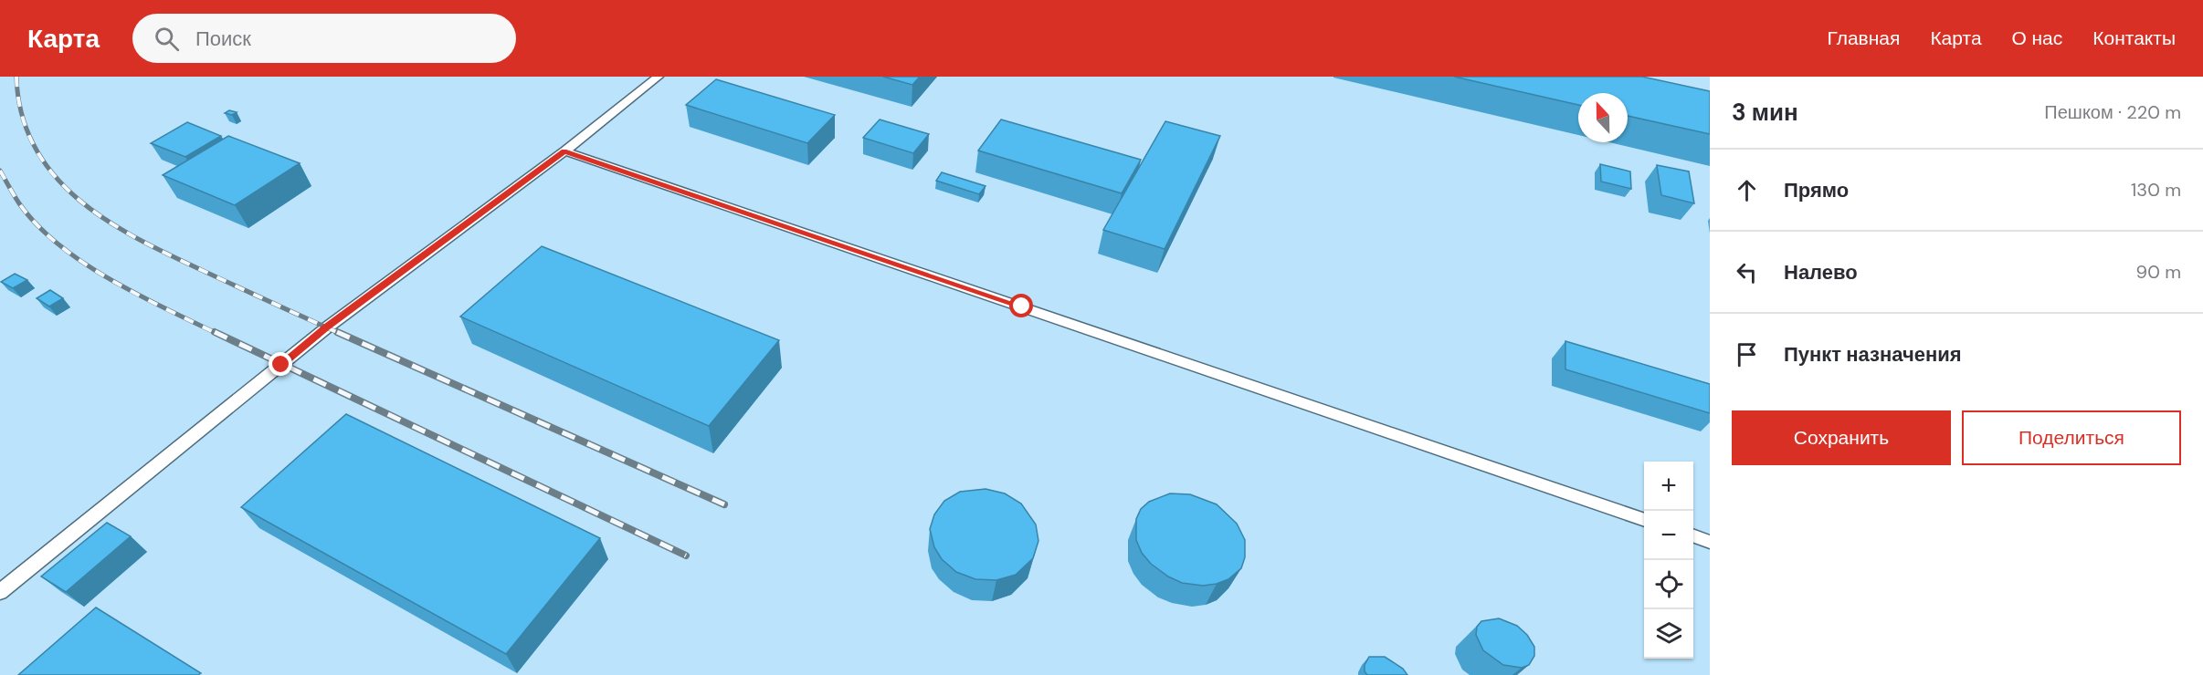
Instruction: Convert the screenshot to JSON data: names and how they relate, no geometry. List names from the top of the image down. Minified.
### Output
{"north":"top","page":{"header":"Карта","search":"Поиск","nav":["Главная","Карта","О нас","Контакты"],"heading":["3 мин","Пешком · 220 m"],"list":[["Прямо","130 m"],["Налево","90 m"],"Пункт назначения"],"buttons":["Сохранить","Поделиться"],"map_buttons":["+","−"]}}
